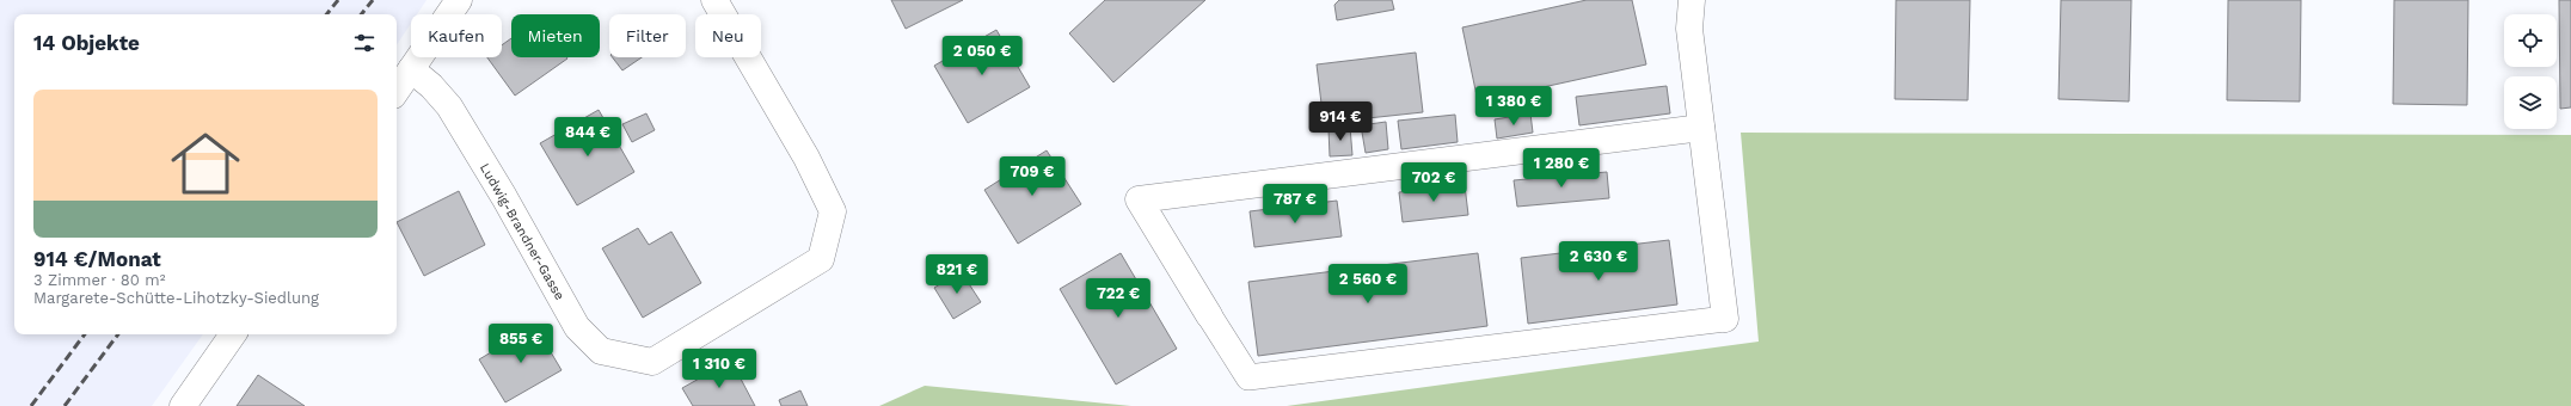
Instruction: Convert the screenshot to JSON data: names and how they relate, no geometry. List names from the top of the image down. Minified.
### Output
{"streets":{"street":["Ludwig-Brandner-Gasse"]},"page":{"chip":["Kaufen","Mieten","Filter","Neu"],"heading":"14 Objekte","price":["2 050 €","1 380 €","914 €","844 €","1 280 €","709 €","702 €","787 €","2 630 €","821 €","2 560 €","722 €","855 €","1 310 €"],"list":[{"name":"914 €/Monat","note":"3 Zimmer · 80 m² · Margarete-Schütte-Lihotzky-Siedlung"}]}}
